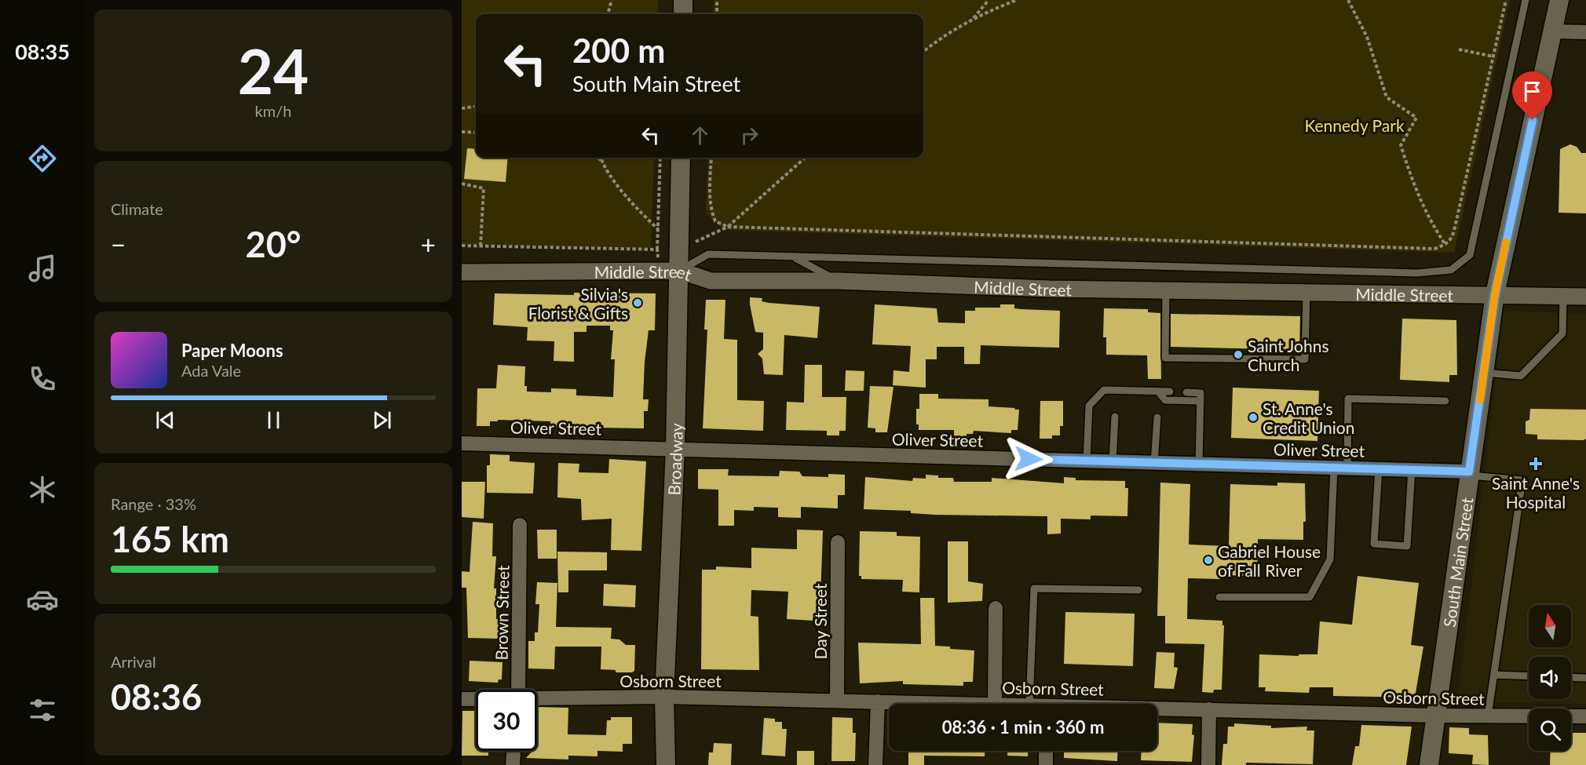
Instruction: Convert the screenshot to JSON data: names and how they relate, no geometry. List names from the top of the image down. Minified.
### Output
{"streets":{"main road":["Broadway","South Main Street"],"street":["Middle Street","Oliver Street","Brown Street","Day Street","Osborn Street"]},"crossings":[["Middle Street","Broadway"],["Middle Street","South Main Street"],["Oliver Street","Broadway"],["Oliver Street","South Main Street"],["Broadway","Osborn Street"],["South Main Street","Osborn Street"],["Day Street","Osborn Street"]],"parks":["Kennedy Park"],"places":{"other":["Silvia's Florist & Gifts","Saint Johns Church","St. Anne's Credit Union","Gabriel House of Fall River"],"health":["Saint Anne's Hospital"]},"north":"top","page":{"tabs":"08:35","tile":[["24","km/h"],"Climate",["Range · 33%","165 km"],["Arrival","08:36"]],"turn":["200 m","South Main Street"],"heat":["−","20°","+"],"song":["Paper Moons","Ada Vale"],"limit":"30","trip":"08:36 · 1 min · 360 m"}}
